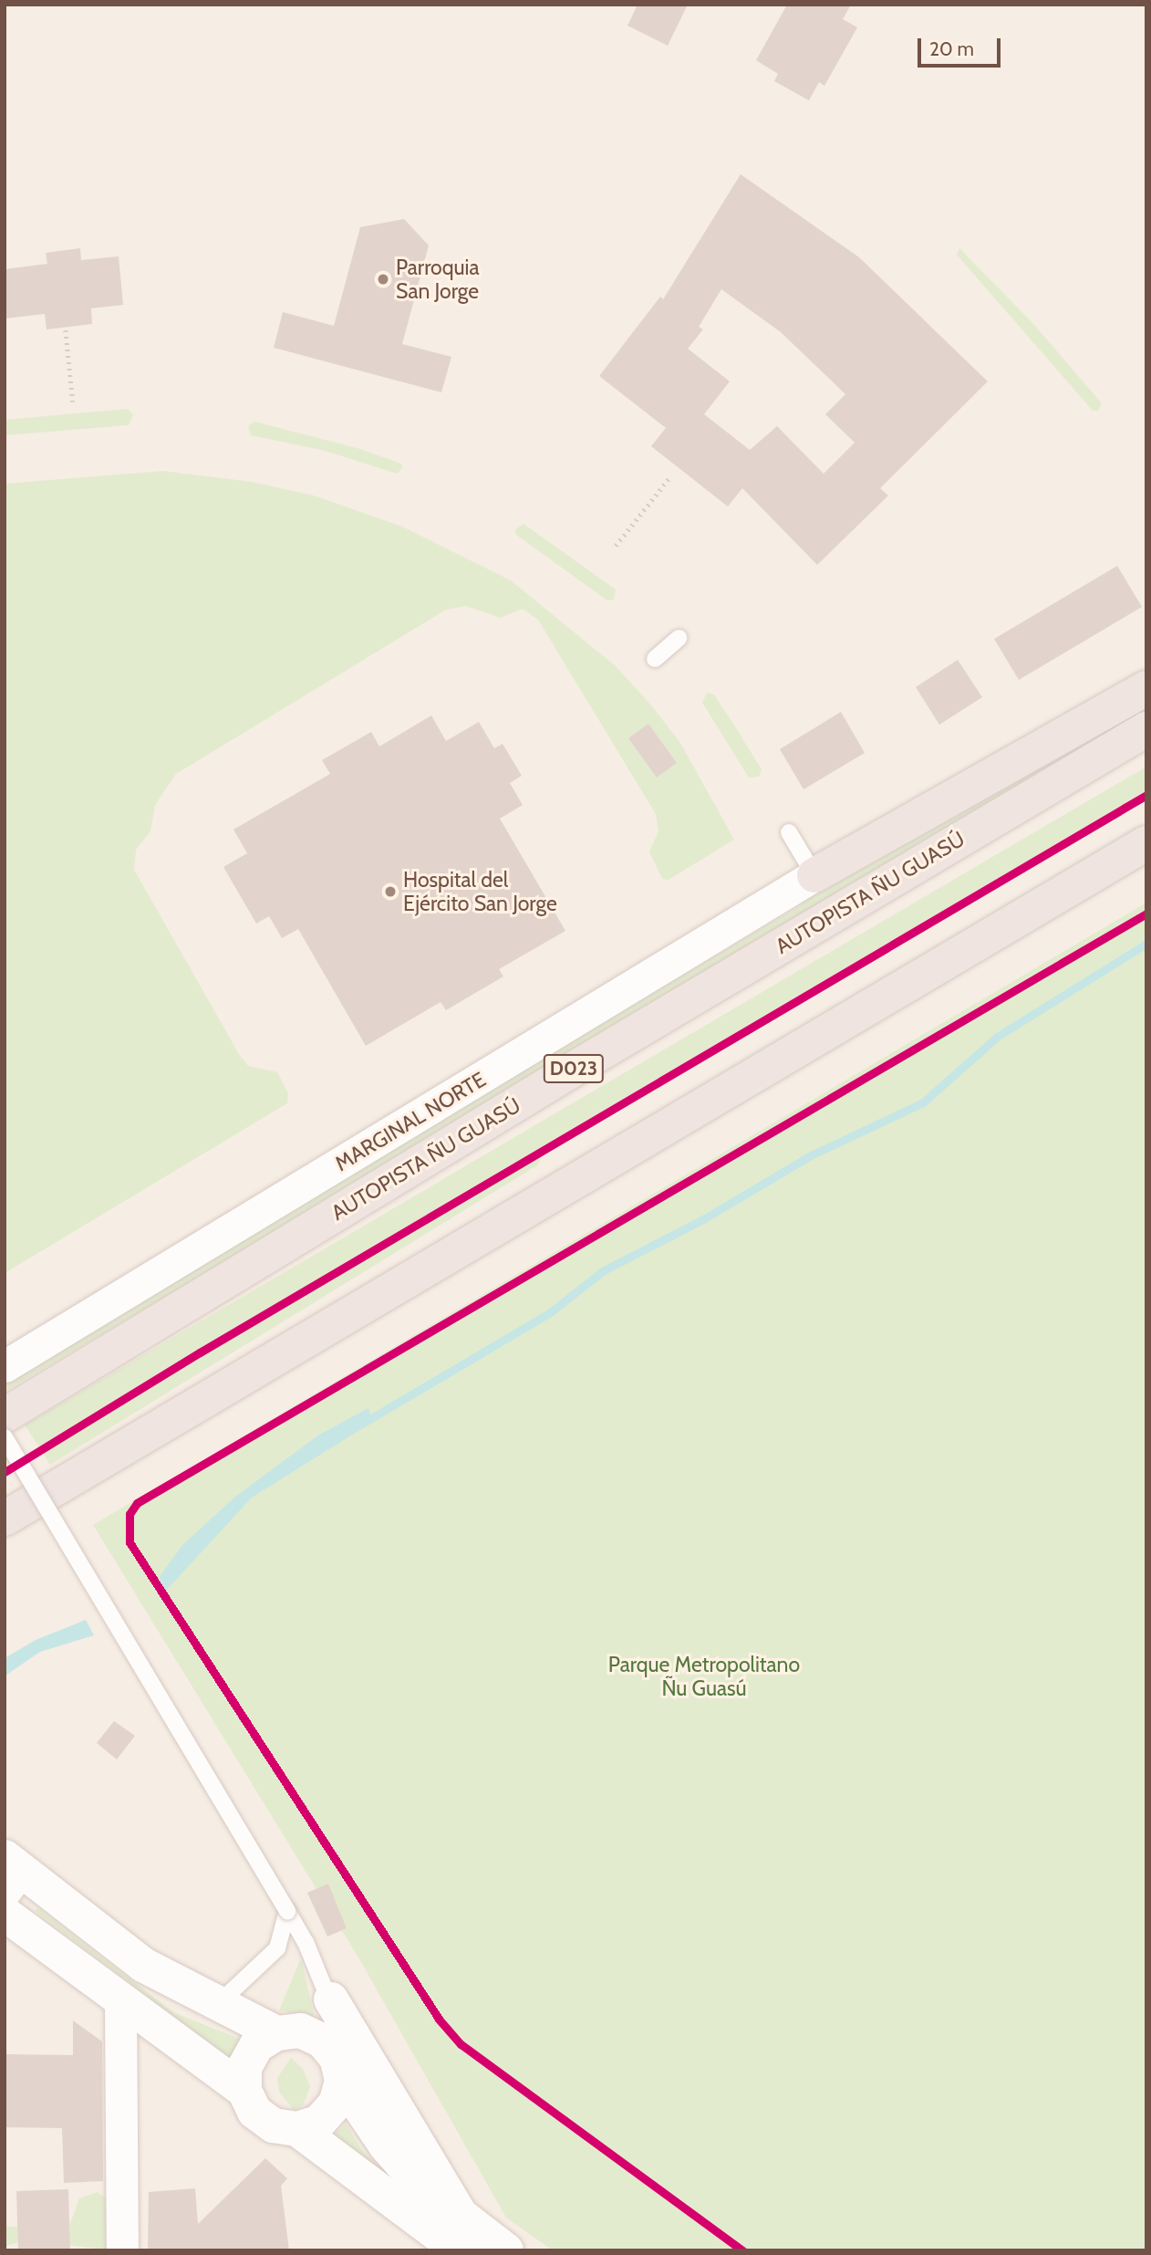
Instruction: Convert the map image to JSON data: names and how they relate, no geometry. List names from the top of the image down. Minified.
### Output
{"streets":{"highway":["AUTOPISTA ÑU GUASÚ","D023"],"street":["MARGINAL NORTE"]},"parks":["Parque Metropolitano Ñu Guasú"],"places":["Parroquia San Jorge","Hospital del Ejército San Jorge"],"scale_bar":"20 m"}
